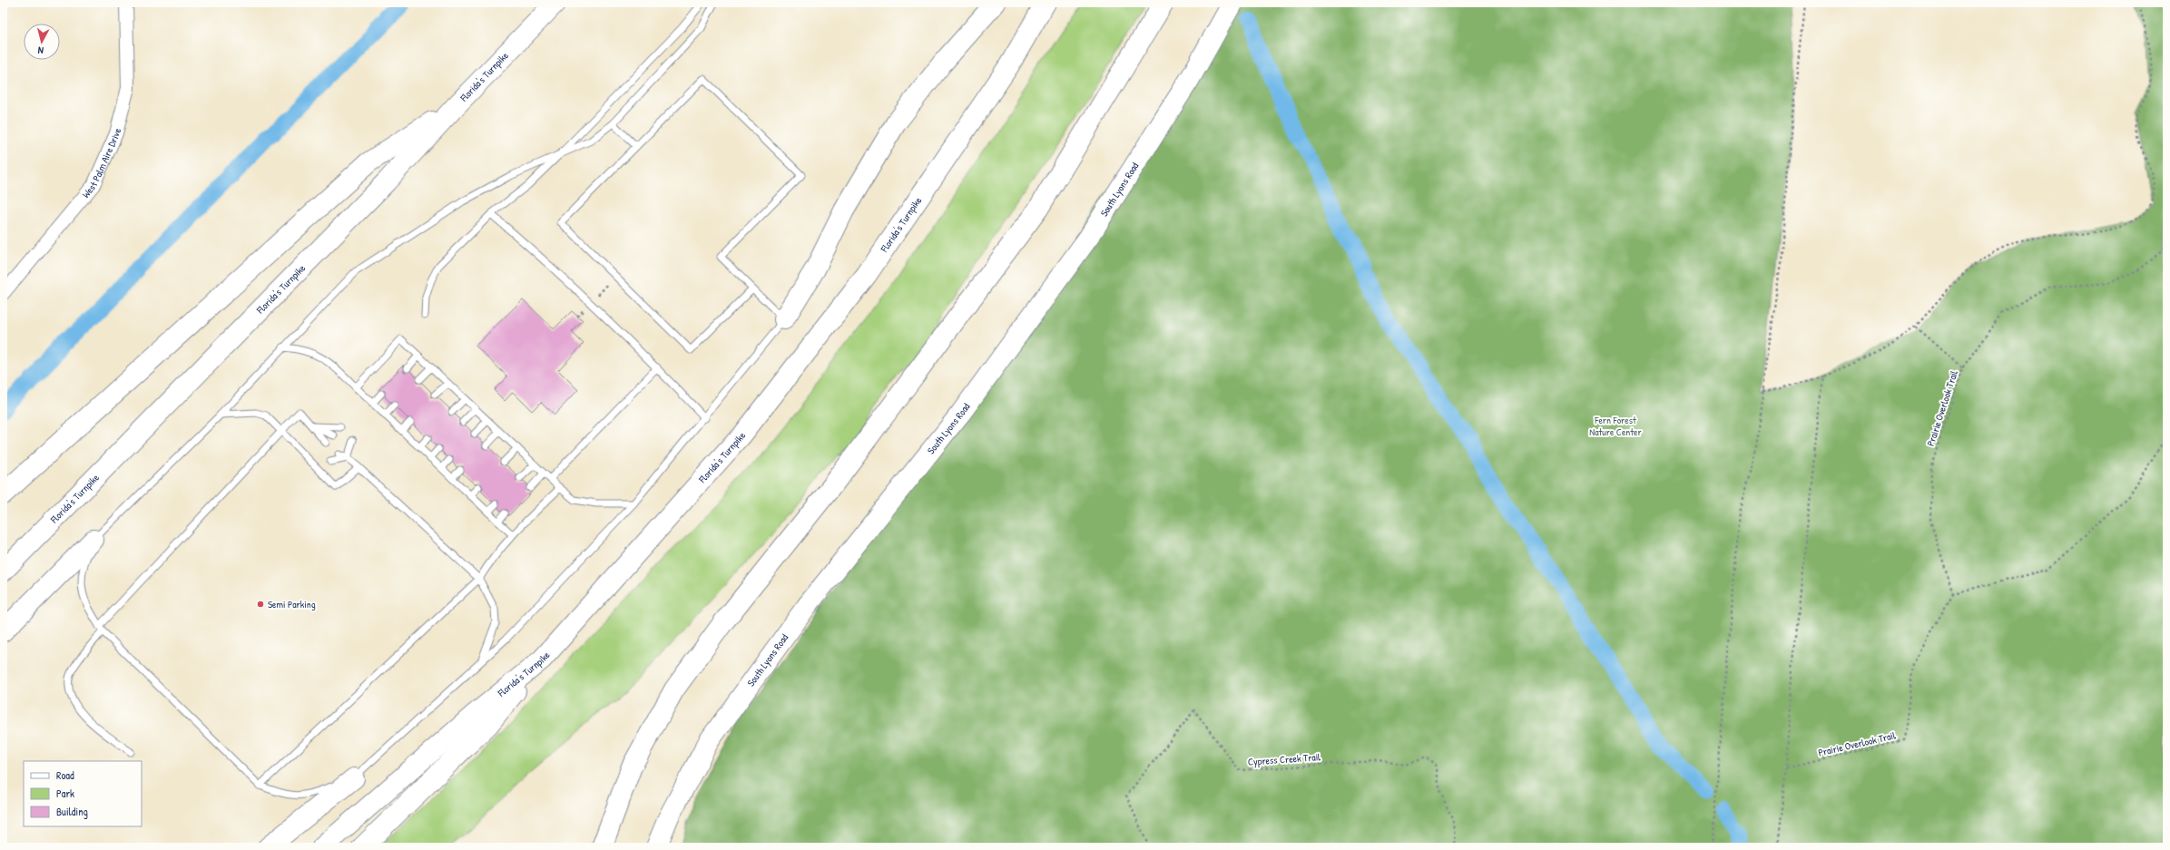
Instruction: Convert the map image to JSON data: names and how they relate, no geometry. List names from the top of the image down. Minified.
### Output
{"streets":{"main road":["Florida's Turnpike","South Lyons Road"],"street":["West Palm Aire Drive"],"path":["Prairie Overlook Trail","Cypress Creek Trail"]},"parks":["Fern Forest Nature Center"],"places":["Semi Parking"],"legend":["Road","Park","Building"],"north":"bottom"}
